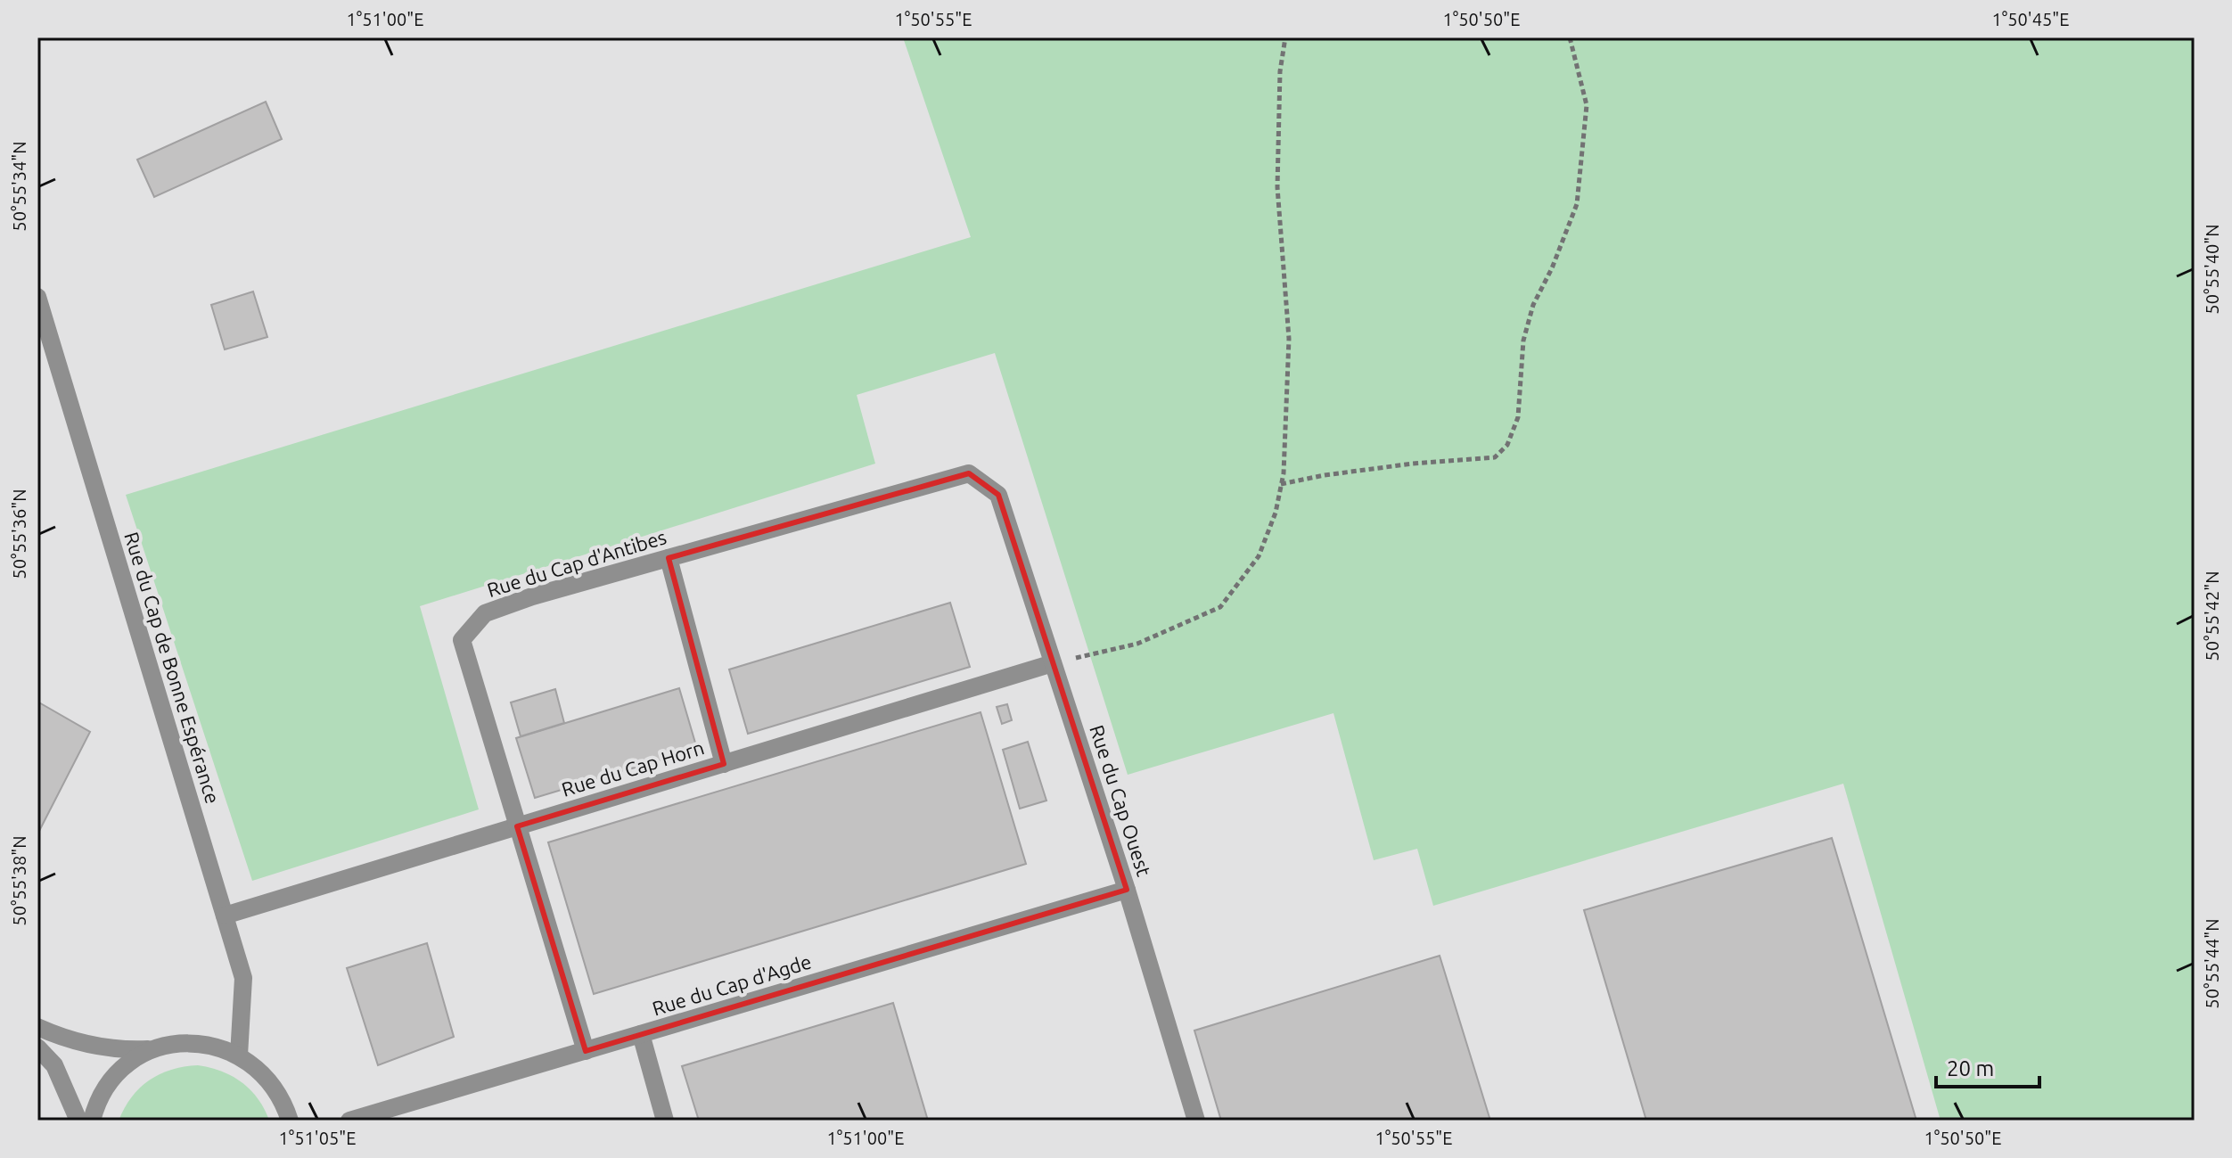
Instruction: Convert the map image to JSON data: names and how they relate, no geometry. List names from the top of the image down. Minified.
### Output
{"streets":{"street":["Rue du Cap d'Antibes","Rue du Cap de Bonne Espérance","Rue du Cap Horn","Rue du Cap Ouest","Rue du Cap d'Agde"]},"crossings":[["Rue du Cap d'Antibes","Rue du Cap Horn"],["Rue du Cap d'Antibes","Rue du Cap Ouest"],["Rue du Cap d'Antibes","Rue du Cap d'Agde"],["Rue du Cap de Bonne Espérance","Rue du Cap Horn"],["Rue du Cap Horn","Rue du Cap Ouest"],["Rue du Cap Ouest","Rue du Cap d'Agde"]],"scale_bar":"20 m","coordinates":["1°51'00\"E","1°50'55\"E","1°50'50\"E","1°50'45\"E","50°55'34\"N","50°55'40\"N","50°55'36\"N","50°55'42\"N","50°55'38\"N","50°55'44\"N","1°51'05\"E"]}
